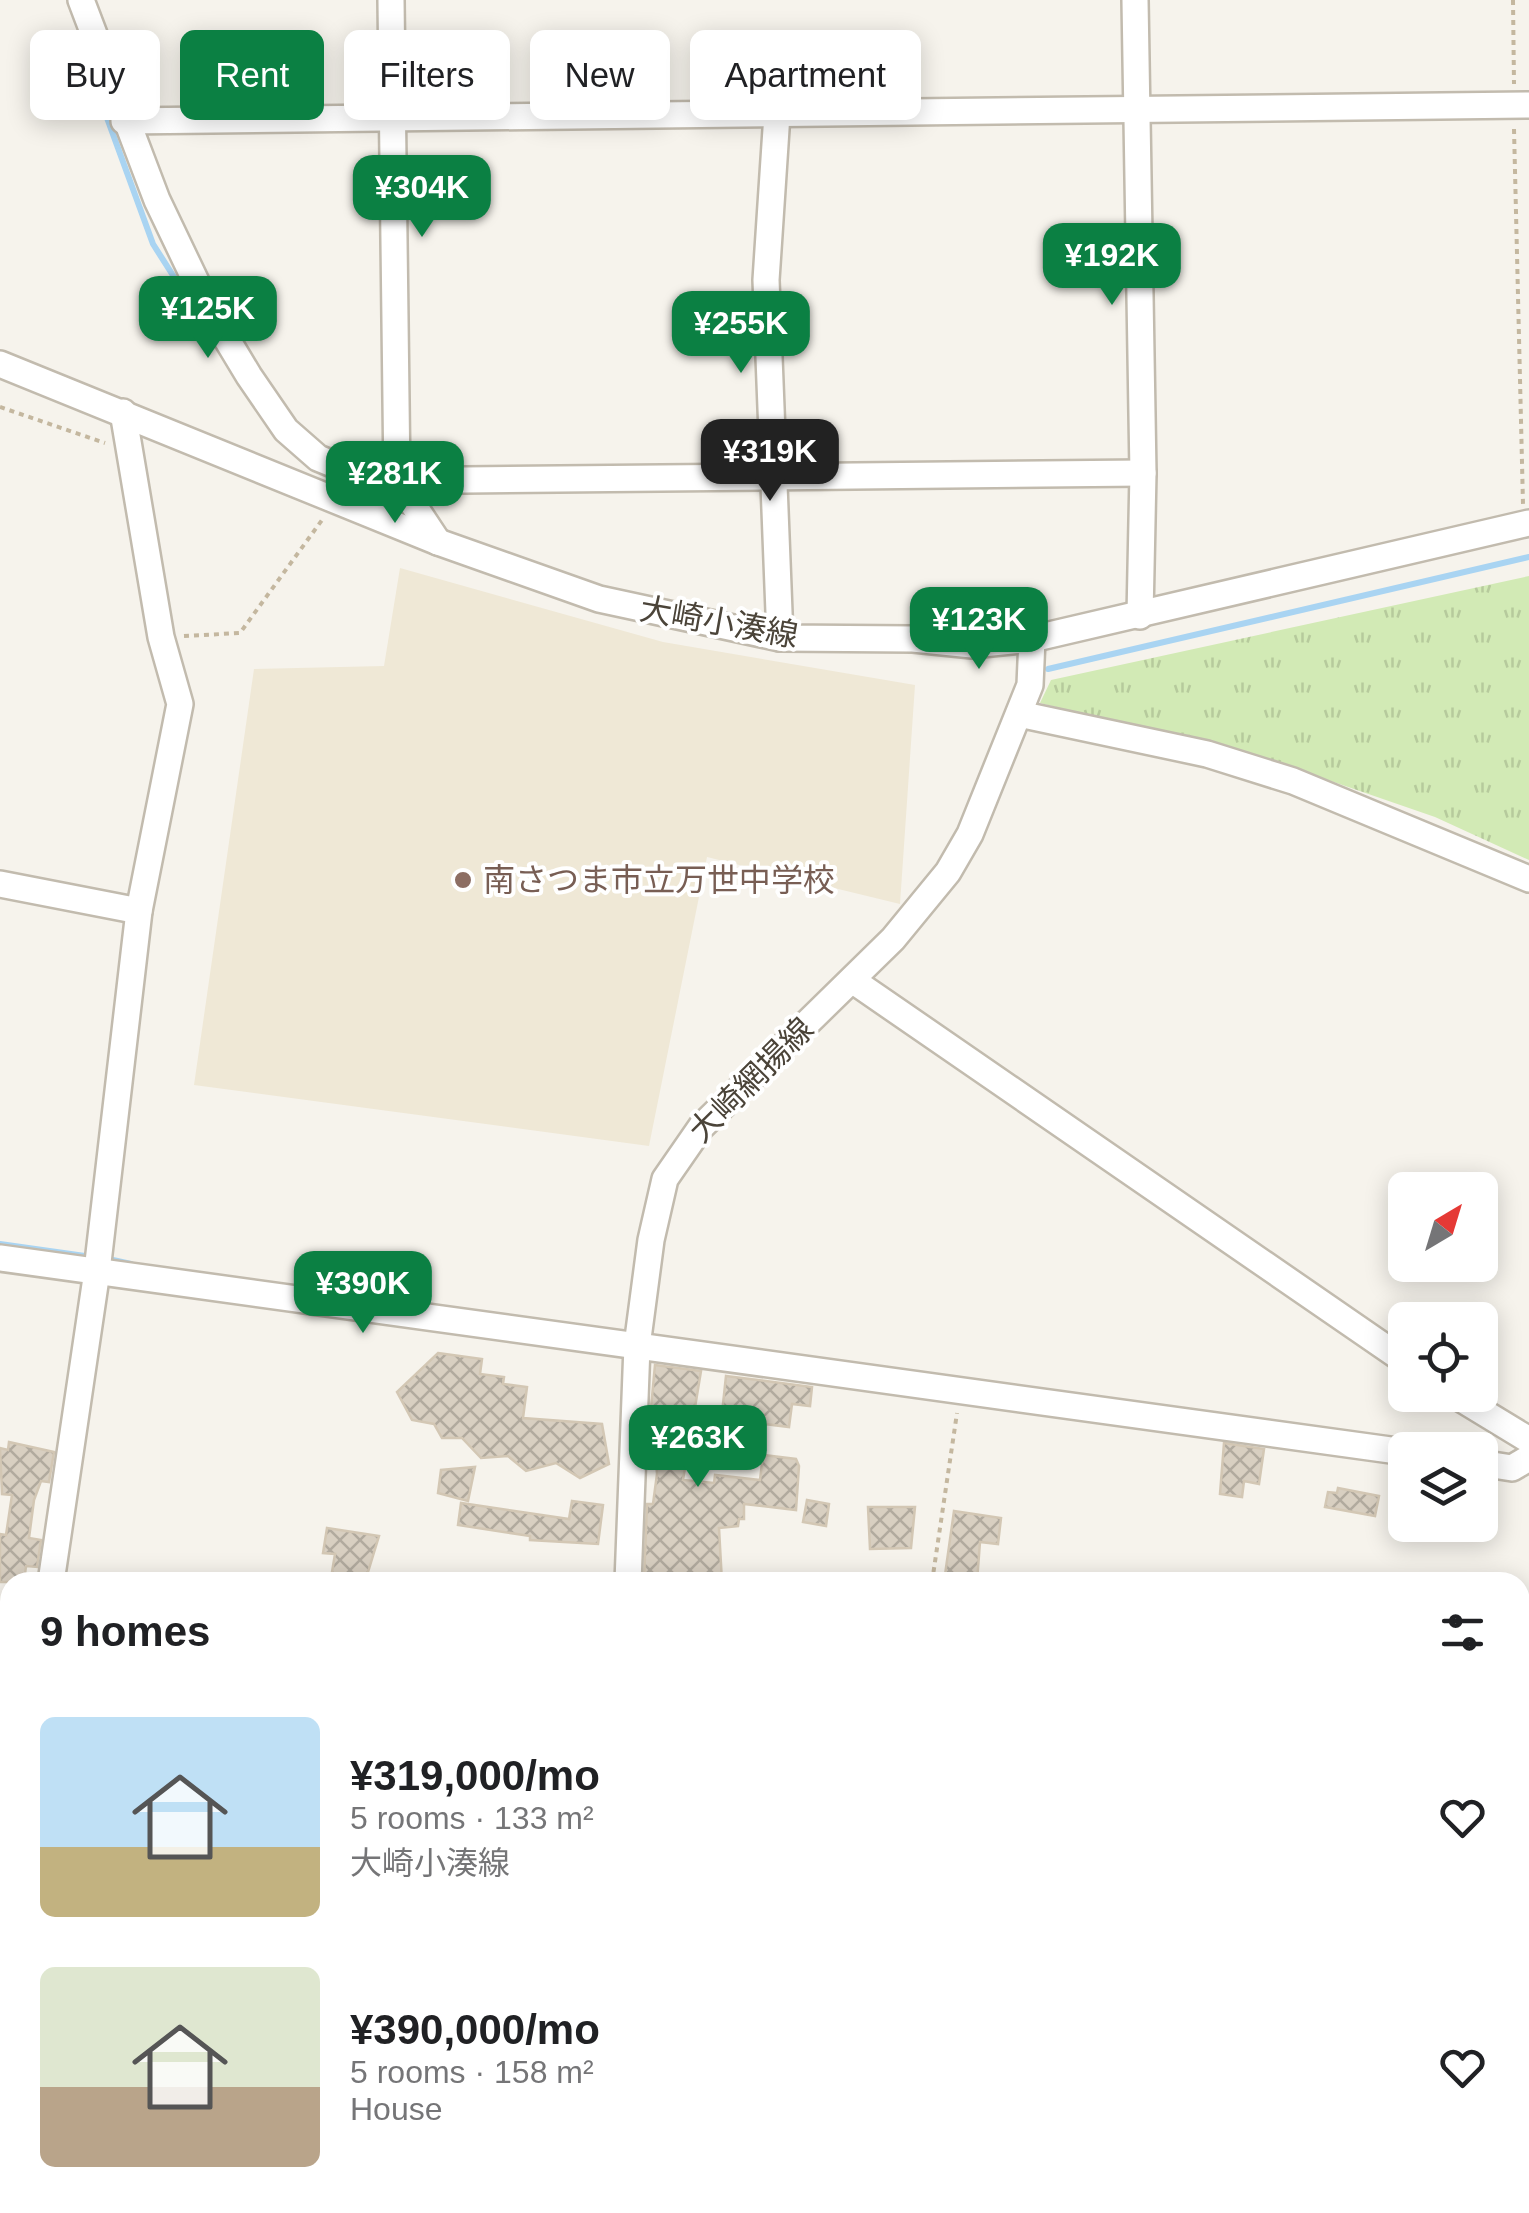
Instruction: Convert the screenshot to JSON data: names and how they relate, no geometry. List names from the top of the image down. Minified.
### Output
{"streets":{"street":["大崎小湊線","大崎網揚線"]},"crossings":[["大崎小湊線","大崎網揚線"]],"places":["南さつま市立万世中学校"],"north":"top right","page":{"chip":["Buy","Rent","Filters","New","Apartment"],"price":["¥304K","¥192K","¥125K","¥255K","¥319K","¥281K","¥123K","¥390K","¥263K"],"heading":"9 homes","list":[{"name":"¥319,000/mo","note":"5 rooms · 133 m² · 大崎小湊線"},{"name":"¥390,000/mo","note":"5 rooms · 158 m² · House"}]}}
